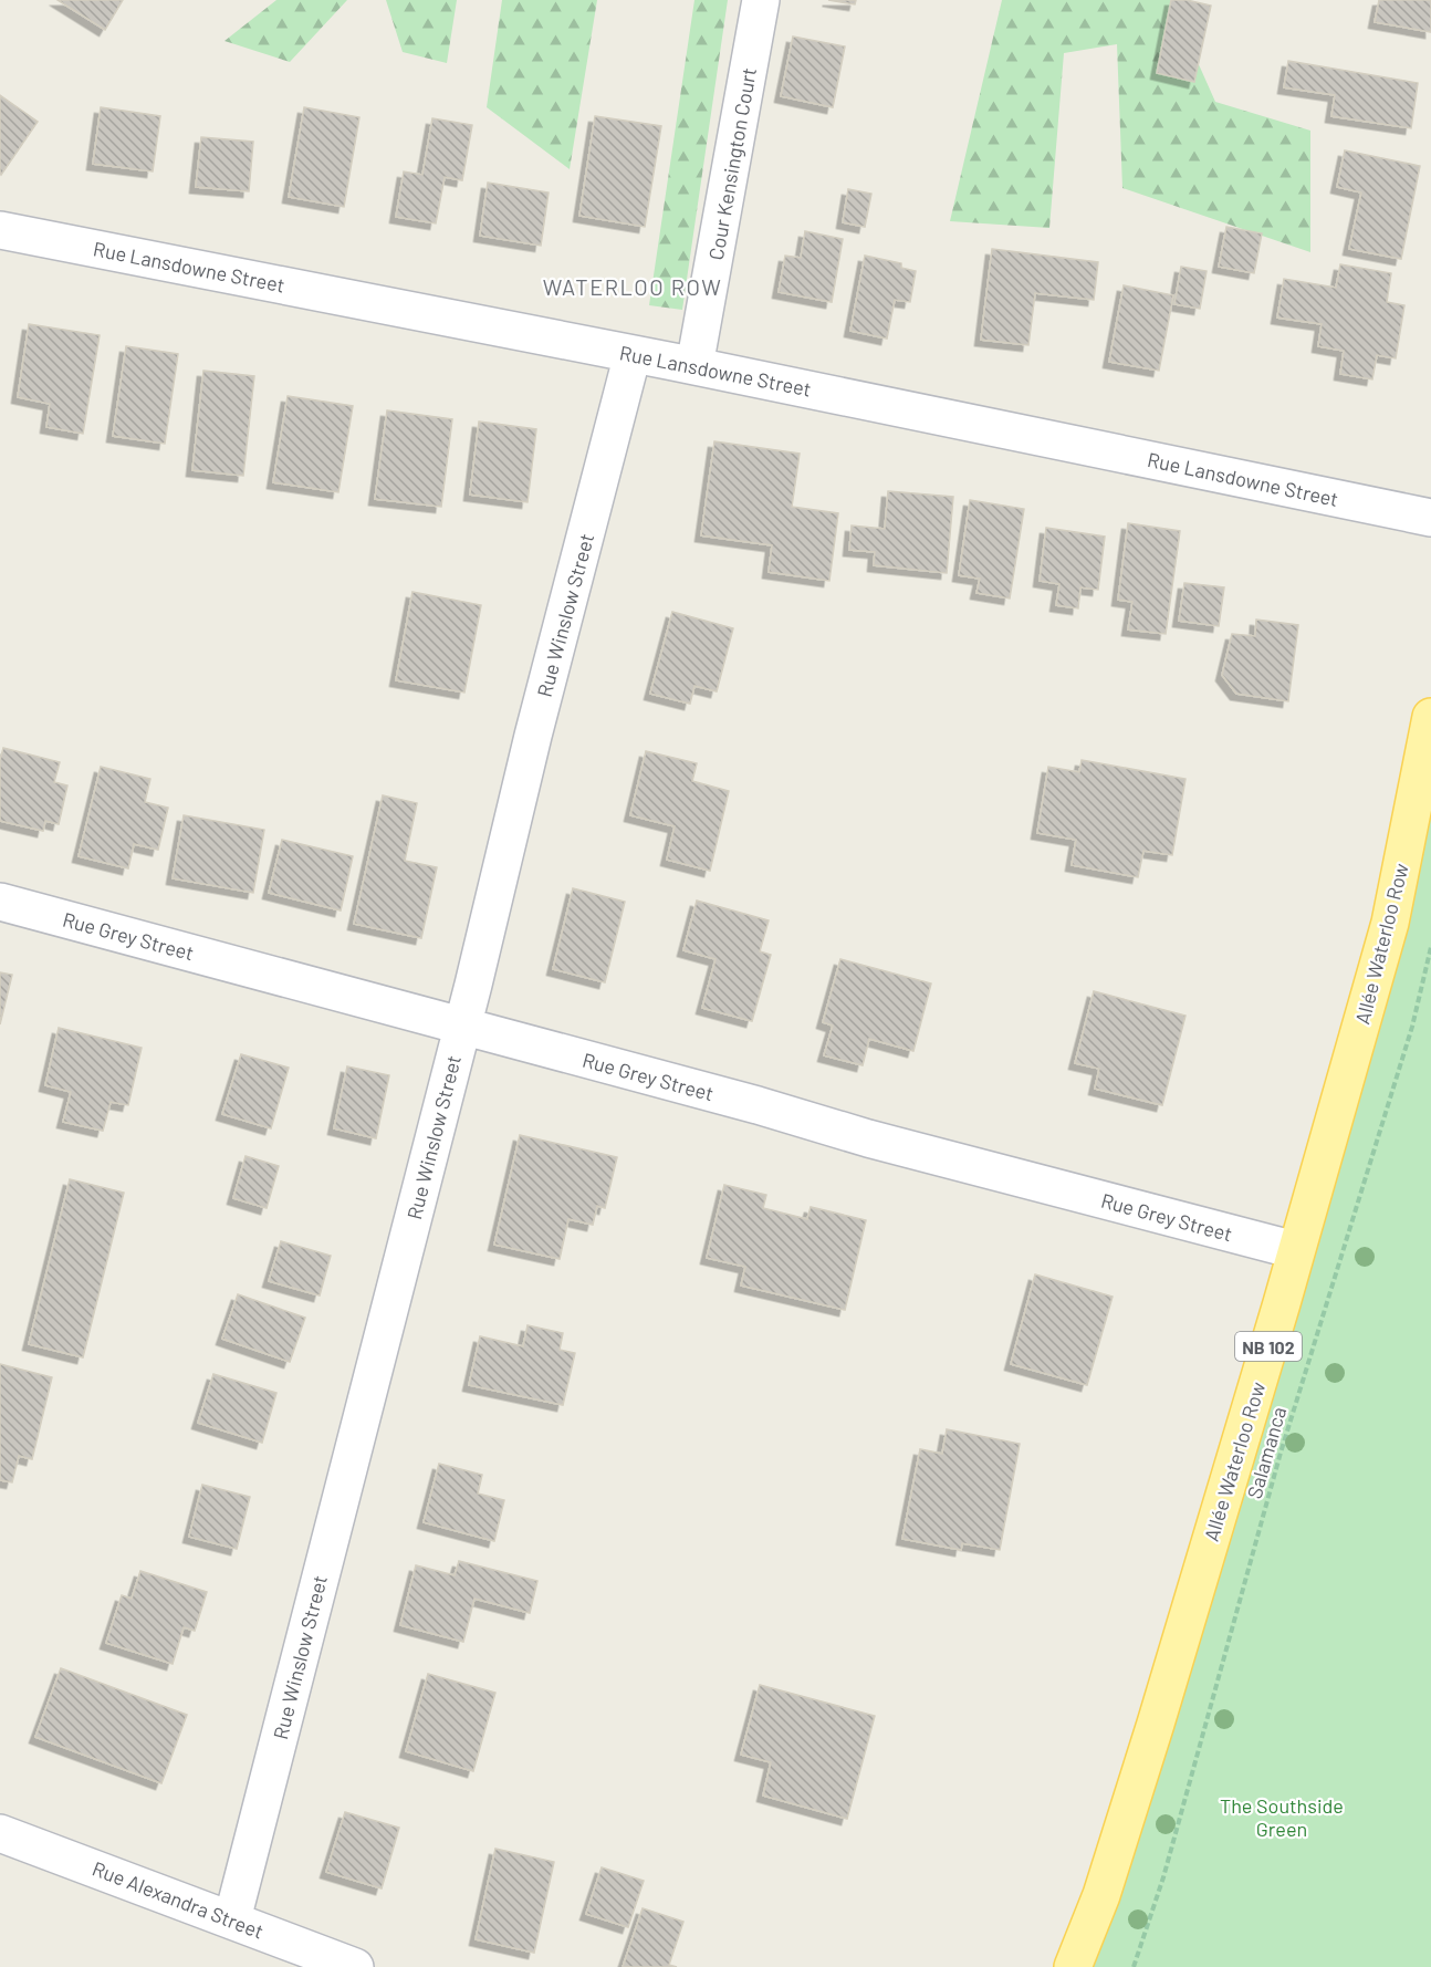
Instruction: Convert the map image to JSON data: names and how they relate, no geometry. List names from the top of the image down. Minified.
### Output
{"streets":{"main road":["Allée Waterloo Row","NB 102"],"street":["Cour Kensington Court","Rue Lansdowne Street","Rue Winslow Street","Rue Grey Street","Rue Alexandra Street"],"path":["Salamanca"]},"crossings":[["Cour Kensington Court","Rue Lansdowne Street"],["Rue Lansdowne Street","Rue Winslow Street"],["Rue Winslow Street","Rue Grey Street"],["Rue Winslow Street","Rue Alexandra Street"],["Rue Grey Street","Allée Waterloo Row"]],"districts":["WATERLOO ROW"],"parks":["The Southside Green"]}
